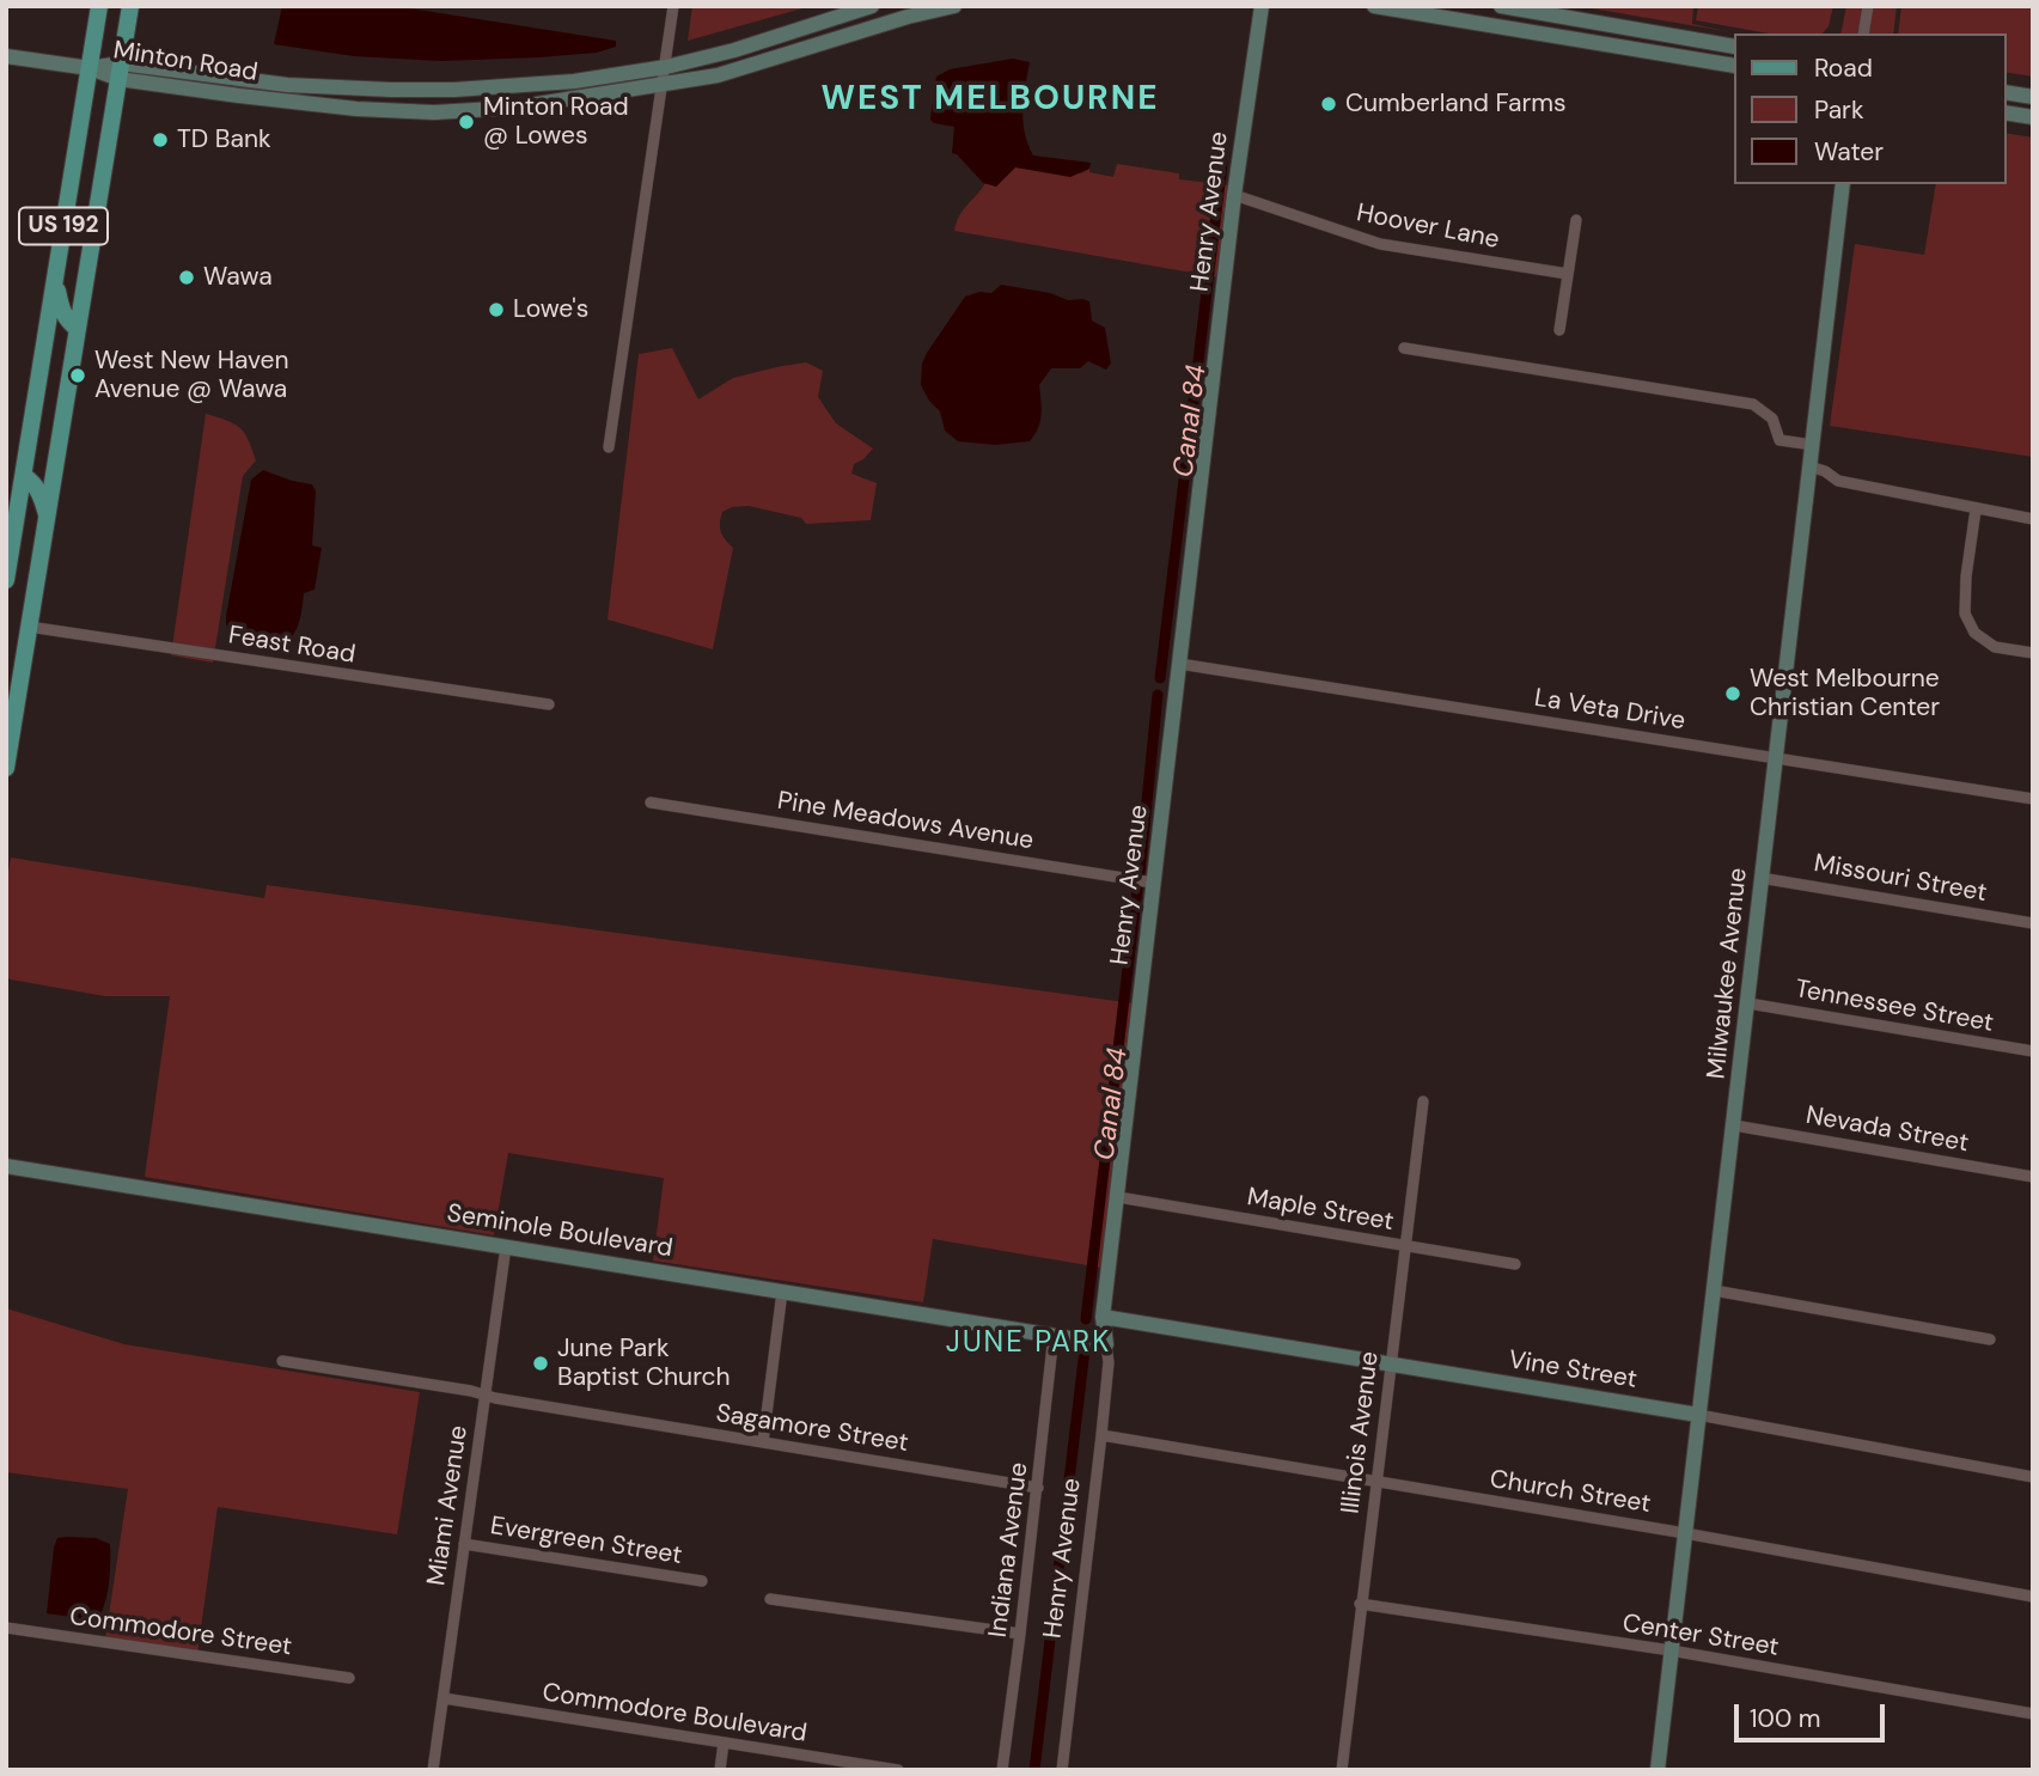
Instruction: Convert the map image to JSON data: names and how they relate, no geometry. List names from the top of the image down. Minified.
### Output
{"streets":{"main road":["US 192"],"street":["Minton Road","Henry Avenue","Hoover Lane","Feast Road","La Veta Drive","Pine Meadows Avenue","Missouri Street","Milwaukee Avenue","Tennessee Street","Nevada Street","Maple Street","Seminole Boulevard","Vine Street","Sagamore Street","Illinois Avenue","Church Street","Miami Avenue","Evergreen Street","Indiana Avenue","Commodore Street","Center Street","Commodore Boulevard"]},"crossings":[["Minton Road","US 192"],["Henry Avenue","Hoover Lane"],["Henry Avenue","La Veta Drive"],["Henry Avenue","Pine Meadows Avenue"],["Henry Avenue","Maple Street"],["Henry Avenue","Seminole Boulevard"],["Henry Avenue","Vine Street"],["Henry Avenue","Church Street"],["US 192","Feast Road"],["La Veta Drive","Milwaukee Avenue"],["Missouri Street","Milwaukee Avenue"],["Milwaukee Avenue","Tennessee Street"],["Milwaukee Avenue","Nevada Street"],["Milwaukee Avenue","Vine Street"],["Milwaukee Avenue","Church Street"],["Milwaukee Avenue","Center Street"],["Maple Street","Illinois Avenue"],["Seminole Boulevard","Miami Avenue"],["Seminole Boulevard","Indiana Avenue"],["Vine Street","Illinois Avenue"],["Sagamore Street","Miami Avenue"],["Sagamore Street","Indiana Avenue"],["Illinois Avenue","Church Street"],["Illinois Avenue","Center Street"],["Miami Avenue","Evergreen Street"],["Miami Avenue","Commodore Boulevard"]],"districts":["WEST MELBOURNE","JUNE PARK"],"water":["Canal 84"],"places":["Cumberland Farms","Minton Road @ Lowes","TD Bank","Wawa","Lowe's","West New Haven Avenue @ Wawa","West Melbourne Christian Center","June Park Baptist Church"],"legend":["Road","Park","Water"],"scale_bar":"100 m"}
